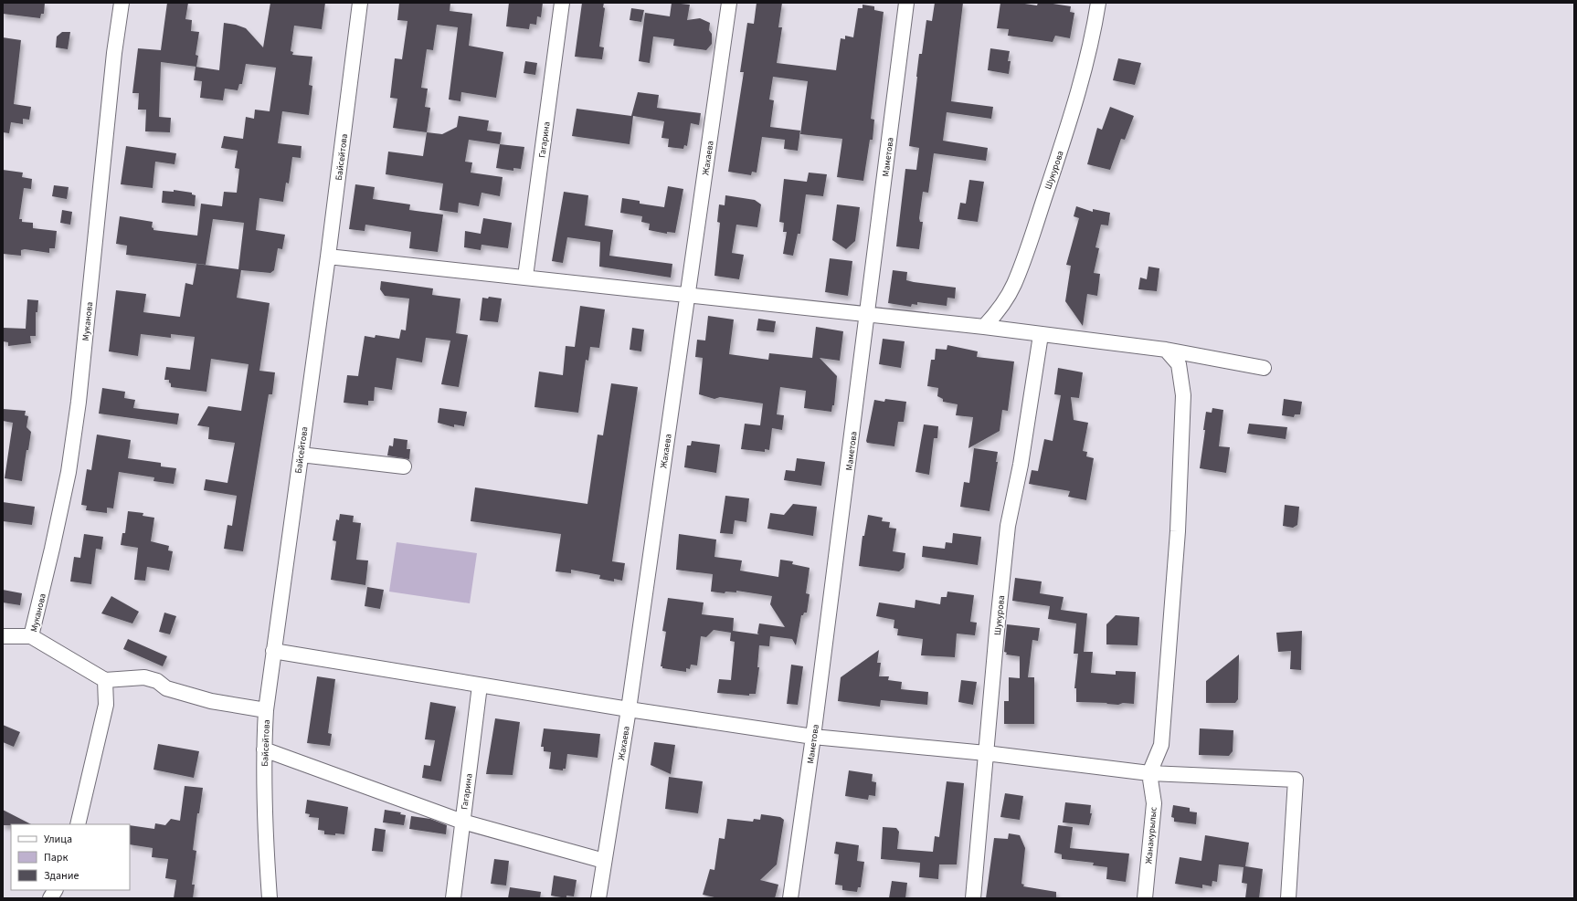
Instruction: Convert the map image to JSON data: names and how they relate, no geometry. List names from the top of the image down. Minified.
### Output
{"streets":{"street":["Гагарина","Байсейтова","Маметова","Жахаева","Шукурова","Муканова","Жанакурылыс"]},"legend":["Улица","Парк","Здание"]}
